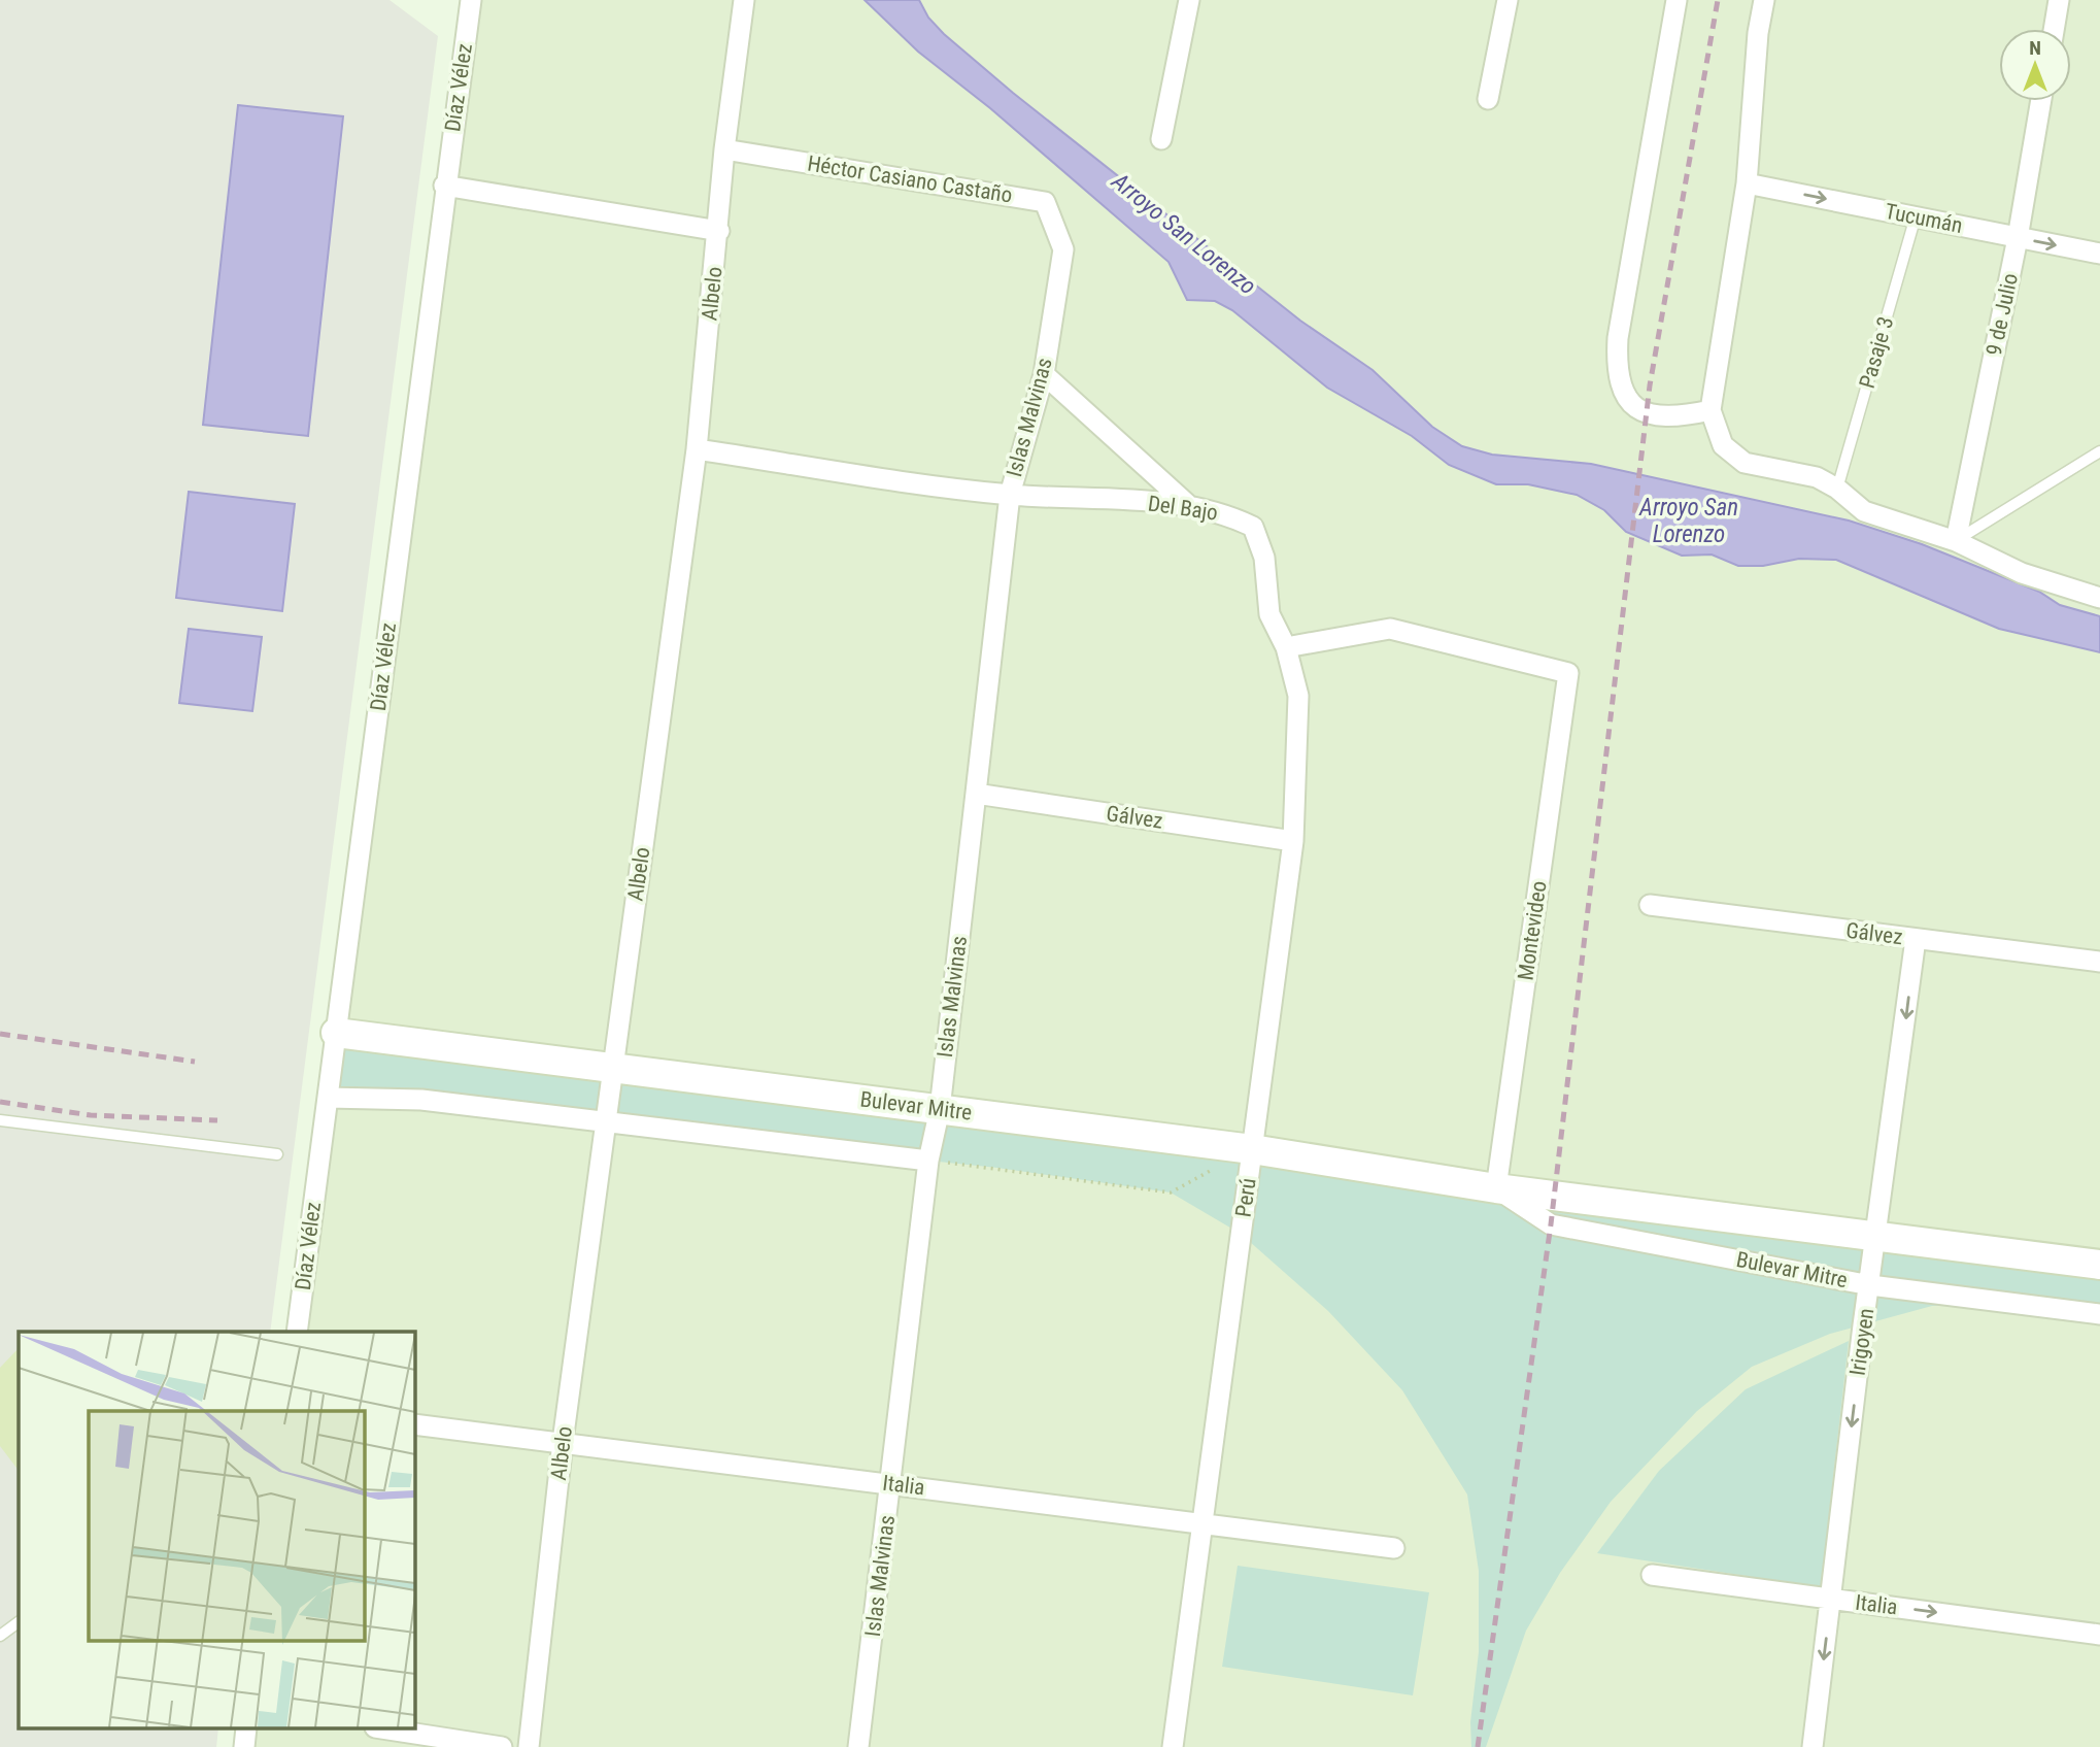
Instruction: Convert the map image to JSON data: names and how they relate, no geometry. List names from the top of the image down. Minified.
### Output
{"streets":{"street":["Díaz Vélez","Héctor Casiano Castaño","Tucumán","Albelo","9 de Julio","Islas Malvinas","Del Bajo","Gálvez","Montevideo","Bulevar Mitre","Perú","Irigoyen","Italia"],"lane":["Pasaje 3"]},"crossings":[["Díaz Vélez","Bulevar Mitre"],["Héctor Casiano Castaño","Albelo"],["Héctor Casiano Castaño","Islas Malvinas"],["Tucumán","9 de Julio"],["Tucumán","Pasaje 3"],["Albelo","Del Bajo"],["Albelo","Bulevar Mitre"],["Albelo","Italia"],["Islas Malvinas","Del Bajo"],["Islas Malvinas","Gálvez"],["Islas Malvinas","Bulevar Mitre"],["Islas Malvinas","Italia"],["Del Bajo","Montevideo"],["Del Bajo","Perú"],["Gálvez","Perú"],["Gálvez","Irigoyen"],["Montevideo","Bulevar Mitre"],["Montevideo","Perú"],["Bulevar Mitre","Perú"],["Bulevar Mitre","Irigoyen"],["Perú","Italia"],["Irigoyen","Italia"]],"one_way":["Tucumán","Irigoyen"],"water":["Arroyo San Lorenzo"],"north":"top"}
